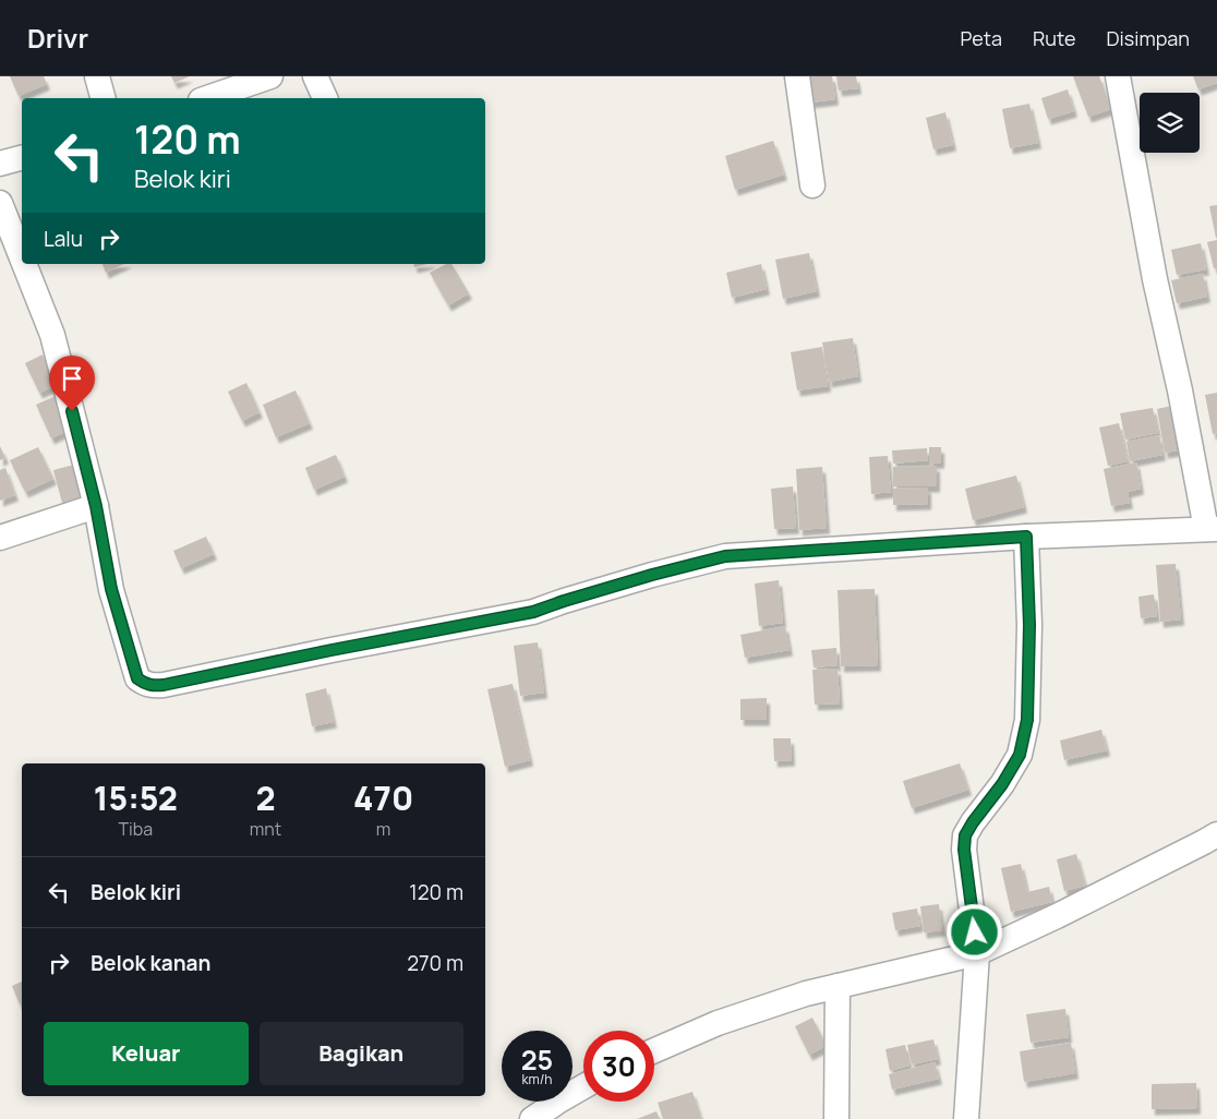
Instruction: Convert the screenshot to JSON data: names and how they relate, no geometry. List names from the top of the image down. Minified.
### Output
{"page":{"header":"Drivr","nav":["Peta","Rute","Disimpan"],"turn":["120 m","Belok kiri"],"then":"Lalu","eta":["15:52","Tiba","2","mnt","470","m"],"list":[{"name":"Belok kiri","value":"120 m"},{"name":"Belok kanan","value":"270 m"}],"buttons":["Keluar","Bagikan"],"speed":"25 km/h","limit":"30"}}
